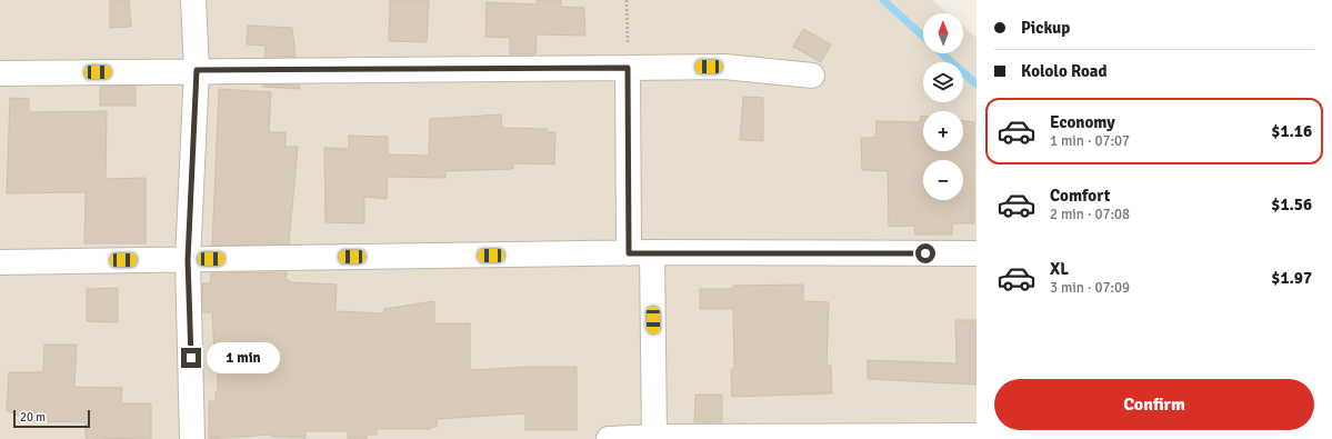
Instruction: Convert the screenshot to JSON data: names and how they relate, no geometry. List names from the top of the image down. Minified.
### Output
{"scale_bar":"20 m","north":"top","page":{"banner":["Pickup","Kololo Road"],"map_buttons":["+","−"],"list":[{"name":"Economy","note":"1 min · 07:07","value":"$1.16"},{"name":"Comfort","note":"2 min · 07:08","value":"$1.56"},{"name":"XL","note":"3 min · 07:09","value":"$1.97"}],"bubble":"1 min","buttons":"Confirm","scale":"20 m"}}
